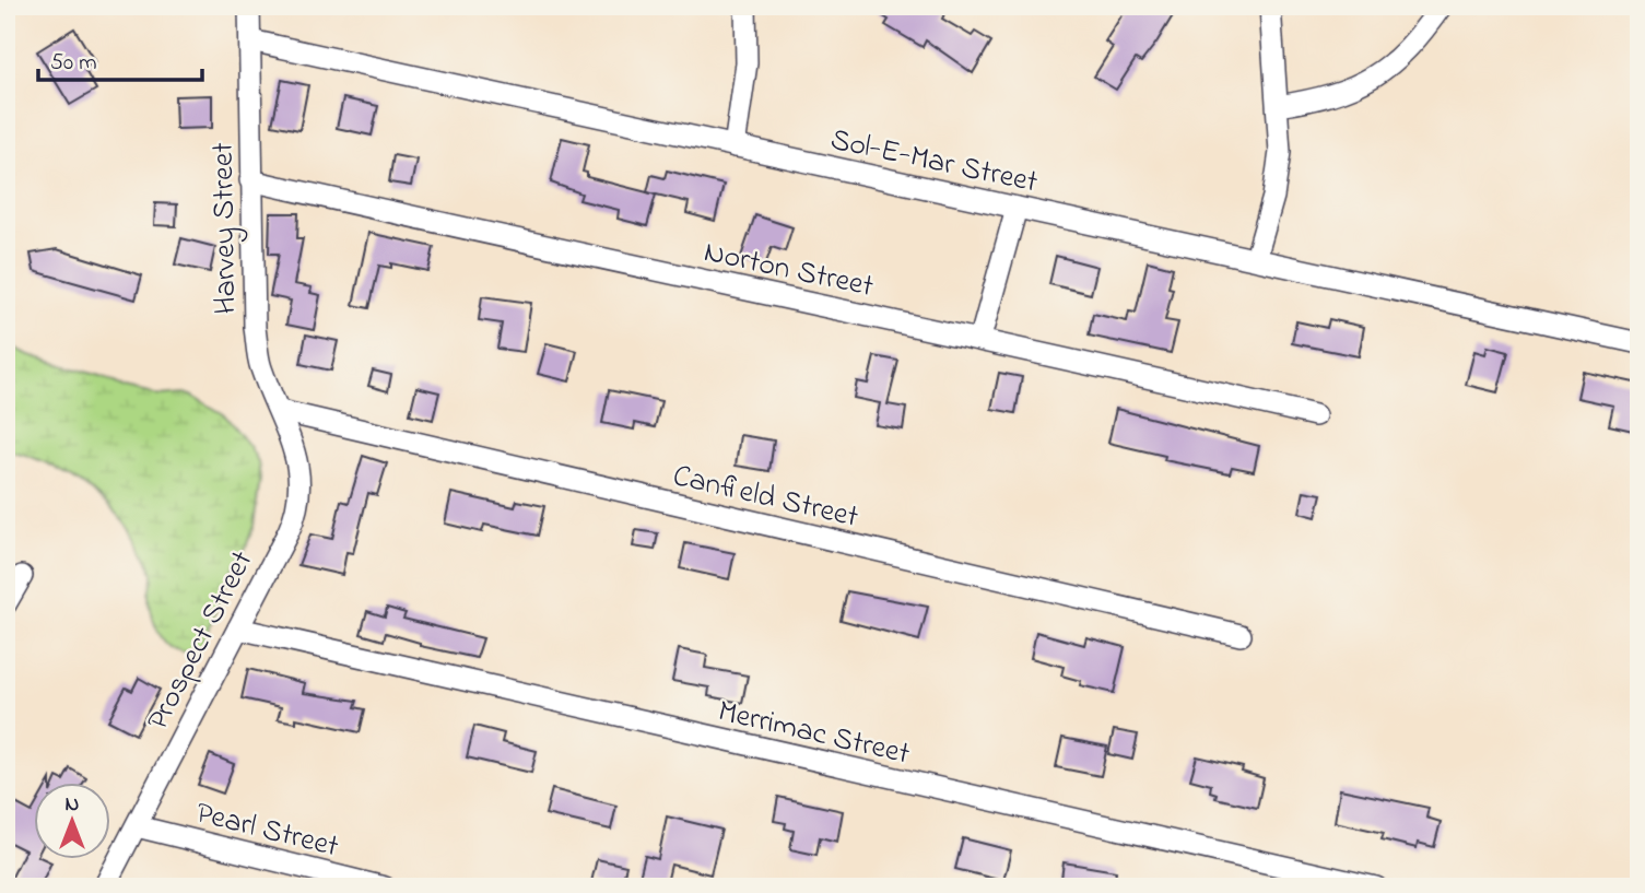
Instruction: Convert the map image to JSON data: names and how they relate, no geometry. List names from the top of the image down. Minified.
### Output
{"streets":{"street":["Sol-E-Mar Street","Harvey Street","Norton Street","Canfield Street","Prospect Street","Merrimac Street","Pearl Street"]},"crossings":[["Sol-E-Mar Street","Harvey Street"],["Harvey Street","Norton Street"],["Harvey Street","Canfield Street"],["Harvey Street","Prospect Street"],["Canfield Street","Prospect Street"],["Prospect Street","Merrimac Street"],["Prospect Street","Pearl Street"]],"scale_bar":"50 m","north":"top"}
